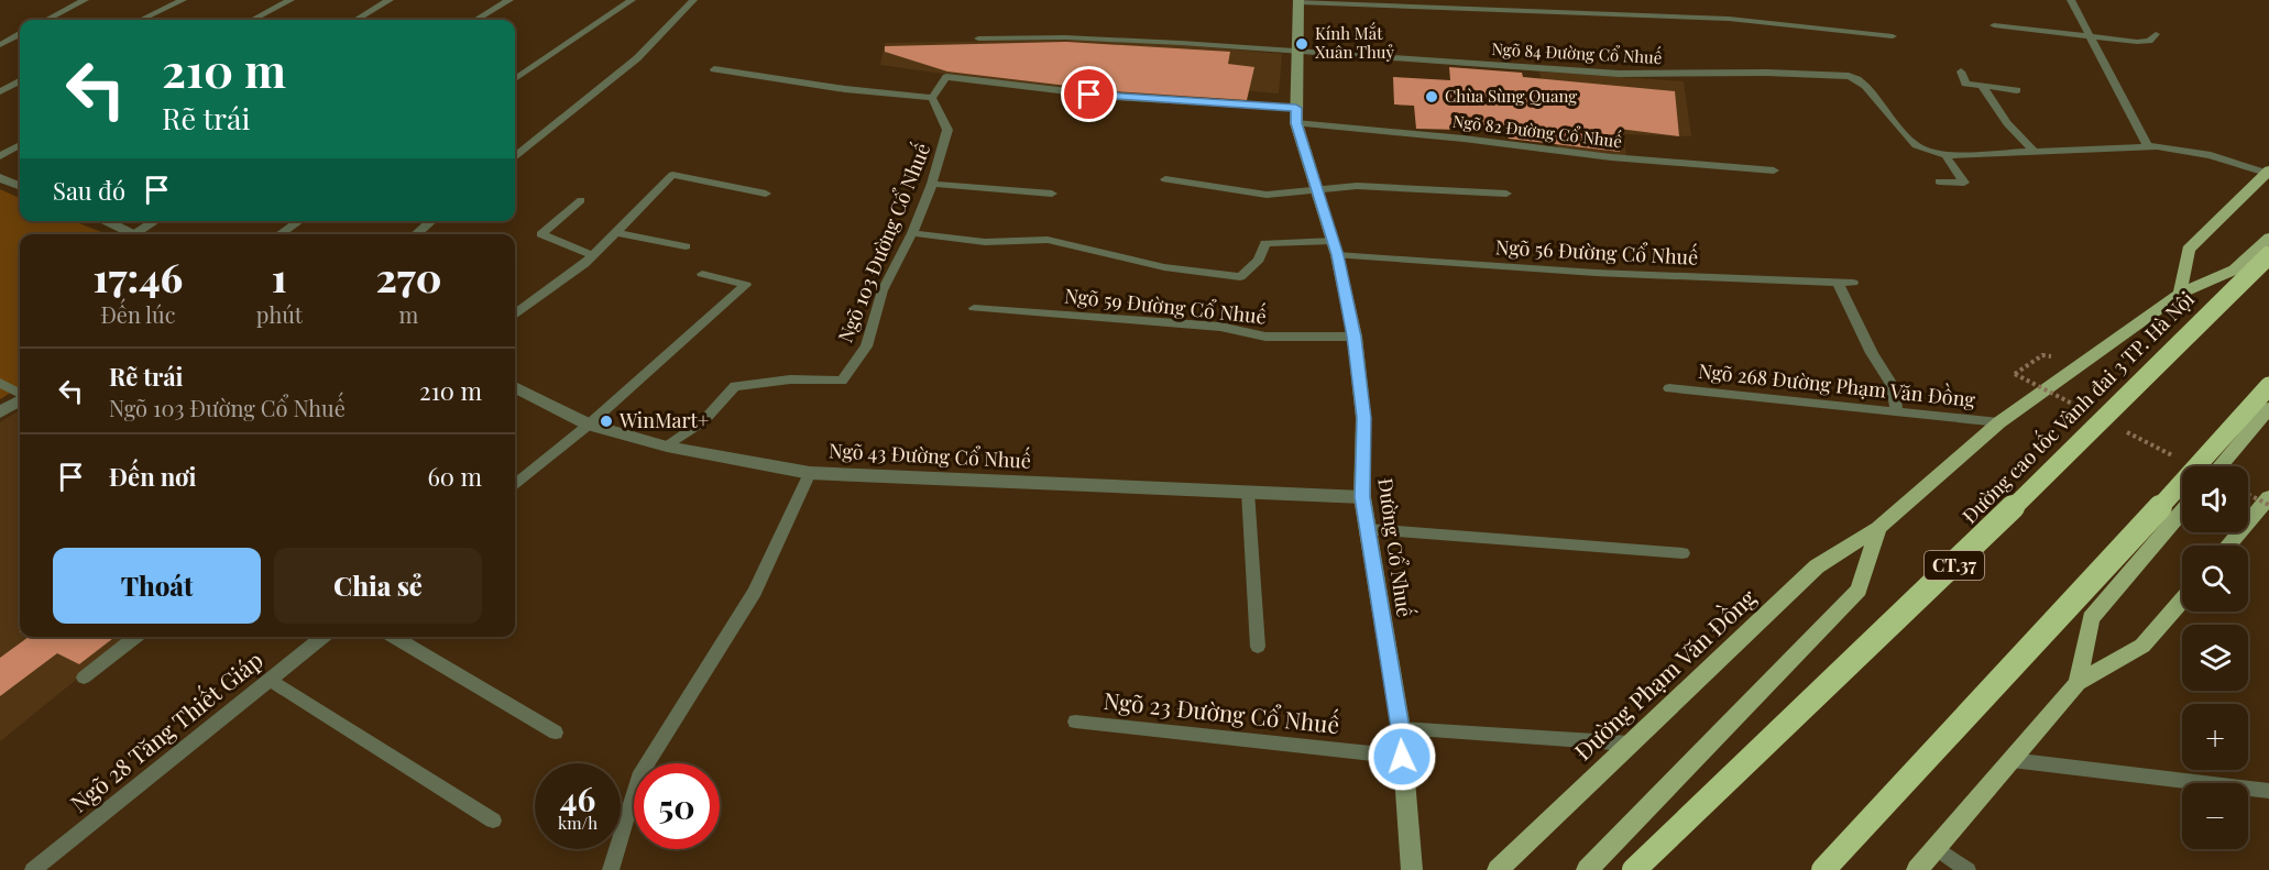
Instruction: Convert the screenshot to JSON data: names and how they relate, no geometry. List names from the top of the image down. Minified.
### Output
{"streets":{"highway":["Đường cao tốc Vành đai 3 TP. Hà Nội","CT.37"],"main road":["Đường Cổ Nhuế","Đường Phạm Văn Đồng"],"street":["Ngõ 43 Đường Cổ Nhuế"],"lane":["Ngõ 84 Đường Cổ Nhuế","Ngõ 82 Đường Cổ Nhuế","Ngõ 103 Đường Cổ Nhuế","Ngõ 56 Đường Cổ Nhuế","Ngõ 59 Đường Cổ Nhuế","Ngõ 268 Đường Phạm Văn Đồng","Ngõ 23 Đường Cổ Nhuế","Ngõ 28 Tăng Thiết Giáp"]},"crossings":[["Ngõ 84 Đường Cổ Nhuế","Đường Cổ Nhuế"],["Ngõ 82 Đường Cổ Nhuế","Đường Cổ Nhuế"],["Ngõ 103 Đường Cổ Nhuế","Ngõ 56 Đường Cổ Nhuế"],["Ngõ 103 Đường Cổ Nhuế","Ngõ 43 Đường Cổ Nhuế"],["Ngõ 56 Đường Cổ Nhuế","Đường Cổ Nhuế"],["Ngõ 59 Đường Cổ Nhuế","Đường Cổ Nhuế"],["Ngõ 268 Đường Phạm Văn Đồng","Đường Phạm Văn Đồng"],["Ngõ 43 Đường Cổ Nhuế","Đường Cổ Nhuế"],["Đường Cổ Nhuế","Ngõ 23 Đường Cổ Nhuế"]],"places":["Kính Mắt Xuân Thuỷ","Chùa Sùng Quang","WinMart+"],"page":{"turn":["210 m","Rẽ trái"],"then":"Sau đó","eta":["17:46","Đến lúc","1","phút","270","m"],"list":[{"name":"Rẽ trái","note":"Ngõ 103 Đường Cổ Nhuế","value":"210 m"},{"name":"Đến nơi","value":"60 m"}],"map_buttons":["+","−"],"buttons":["Thoát","Chia sẻ"],"speed":"46 km/h","limit":"50"}}
